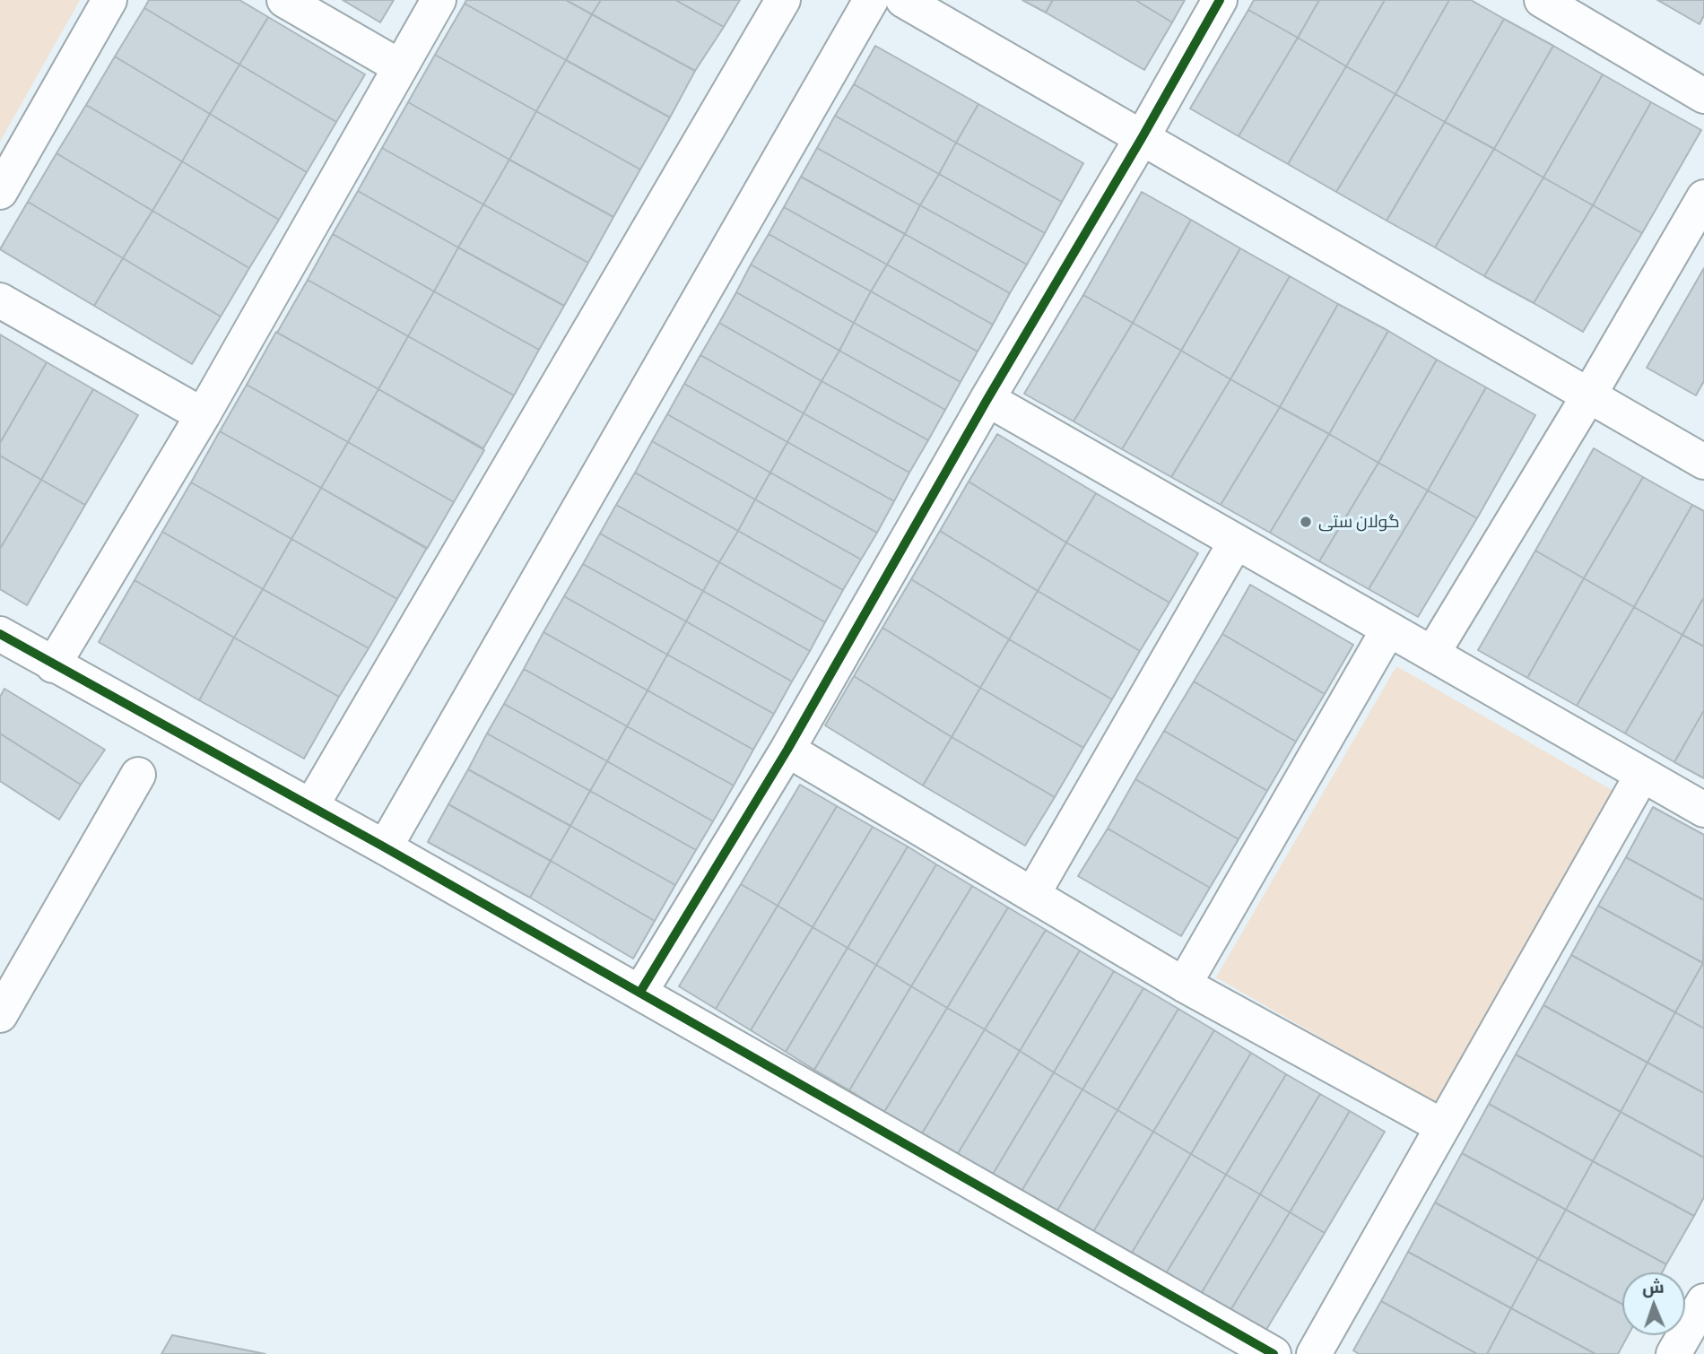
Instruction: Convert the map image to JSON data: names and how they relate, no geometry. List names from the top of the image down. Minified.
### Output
{"places":["گولان ستی"],"north":"top"}
